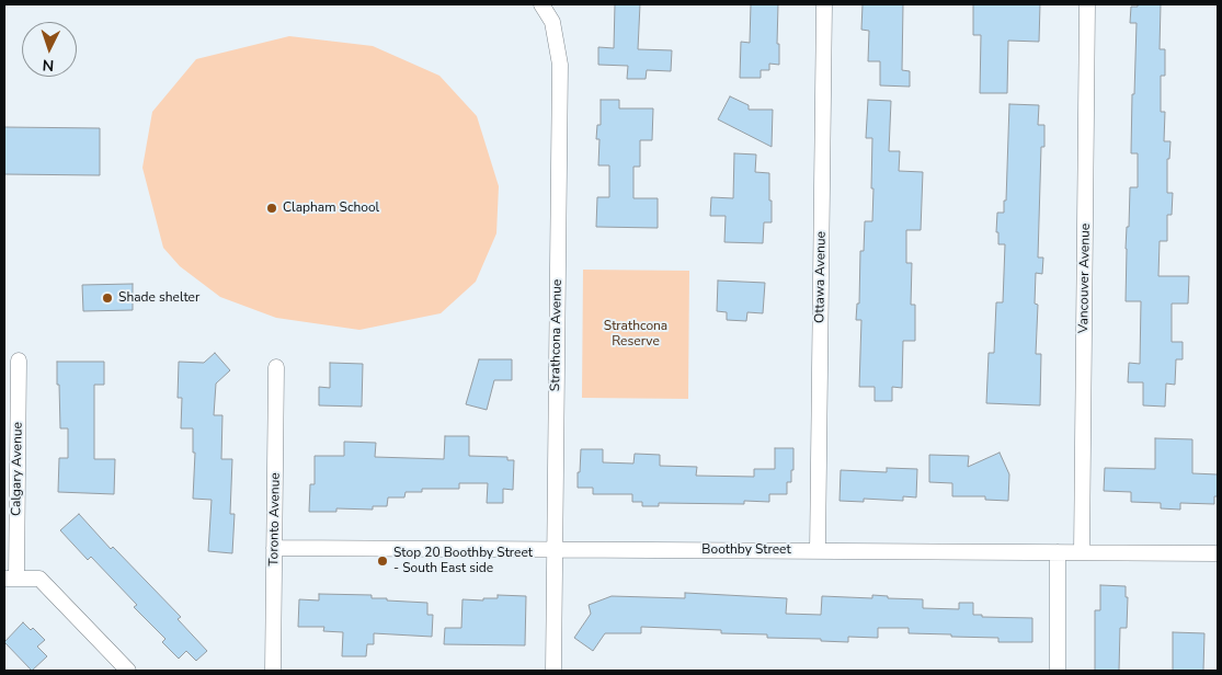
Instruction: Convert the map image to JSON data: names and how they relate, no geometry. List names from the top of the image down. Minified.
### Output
{"streets":{"street":["Ottawa Avenue","Vancouver Avenue","Strathcona Avenue","Calgary Avenue","Toronto Avenue","Boothby Street"]},"crossings":[["Ottawa Avenue","Boothby Street"],["Vancouver Avenue","Boothby Street"],["Strathcona Avenue","Boothby Street"],["Toronto Avenue","Boothby Street"]],"parks":["Strathcona Reserve"],"places":["Clapham School","Shade shelter","Stop 20 Boothby Street - South East side"],"north":"bottom"}
